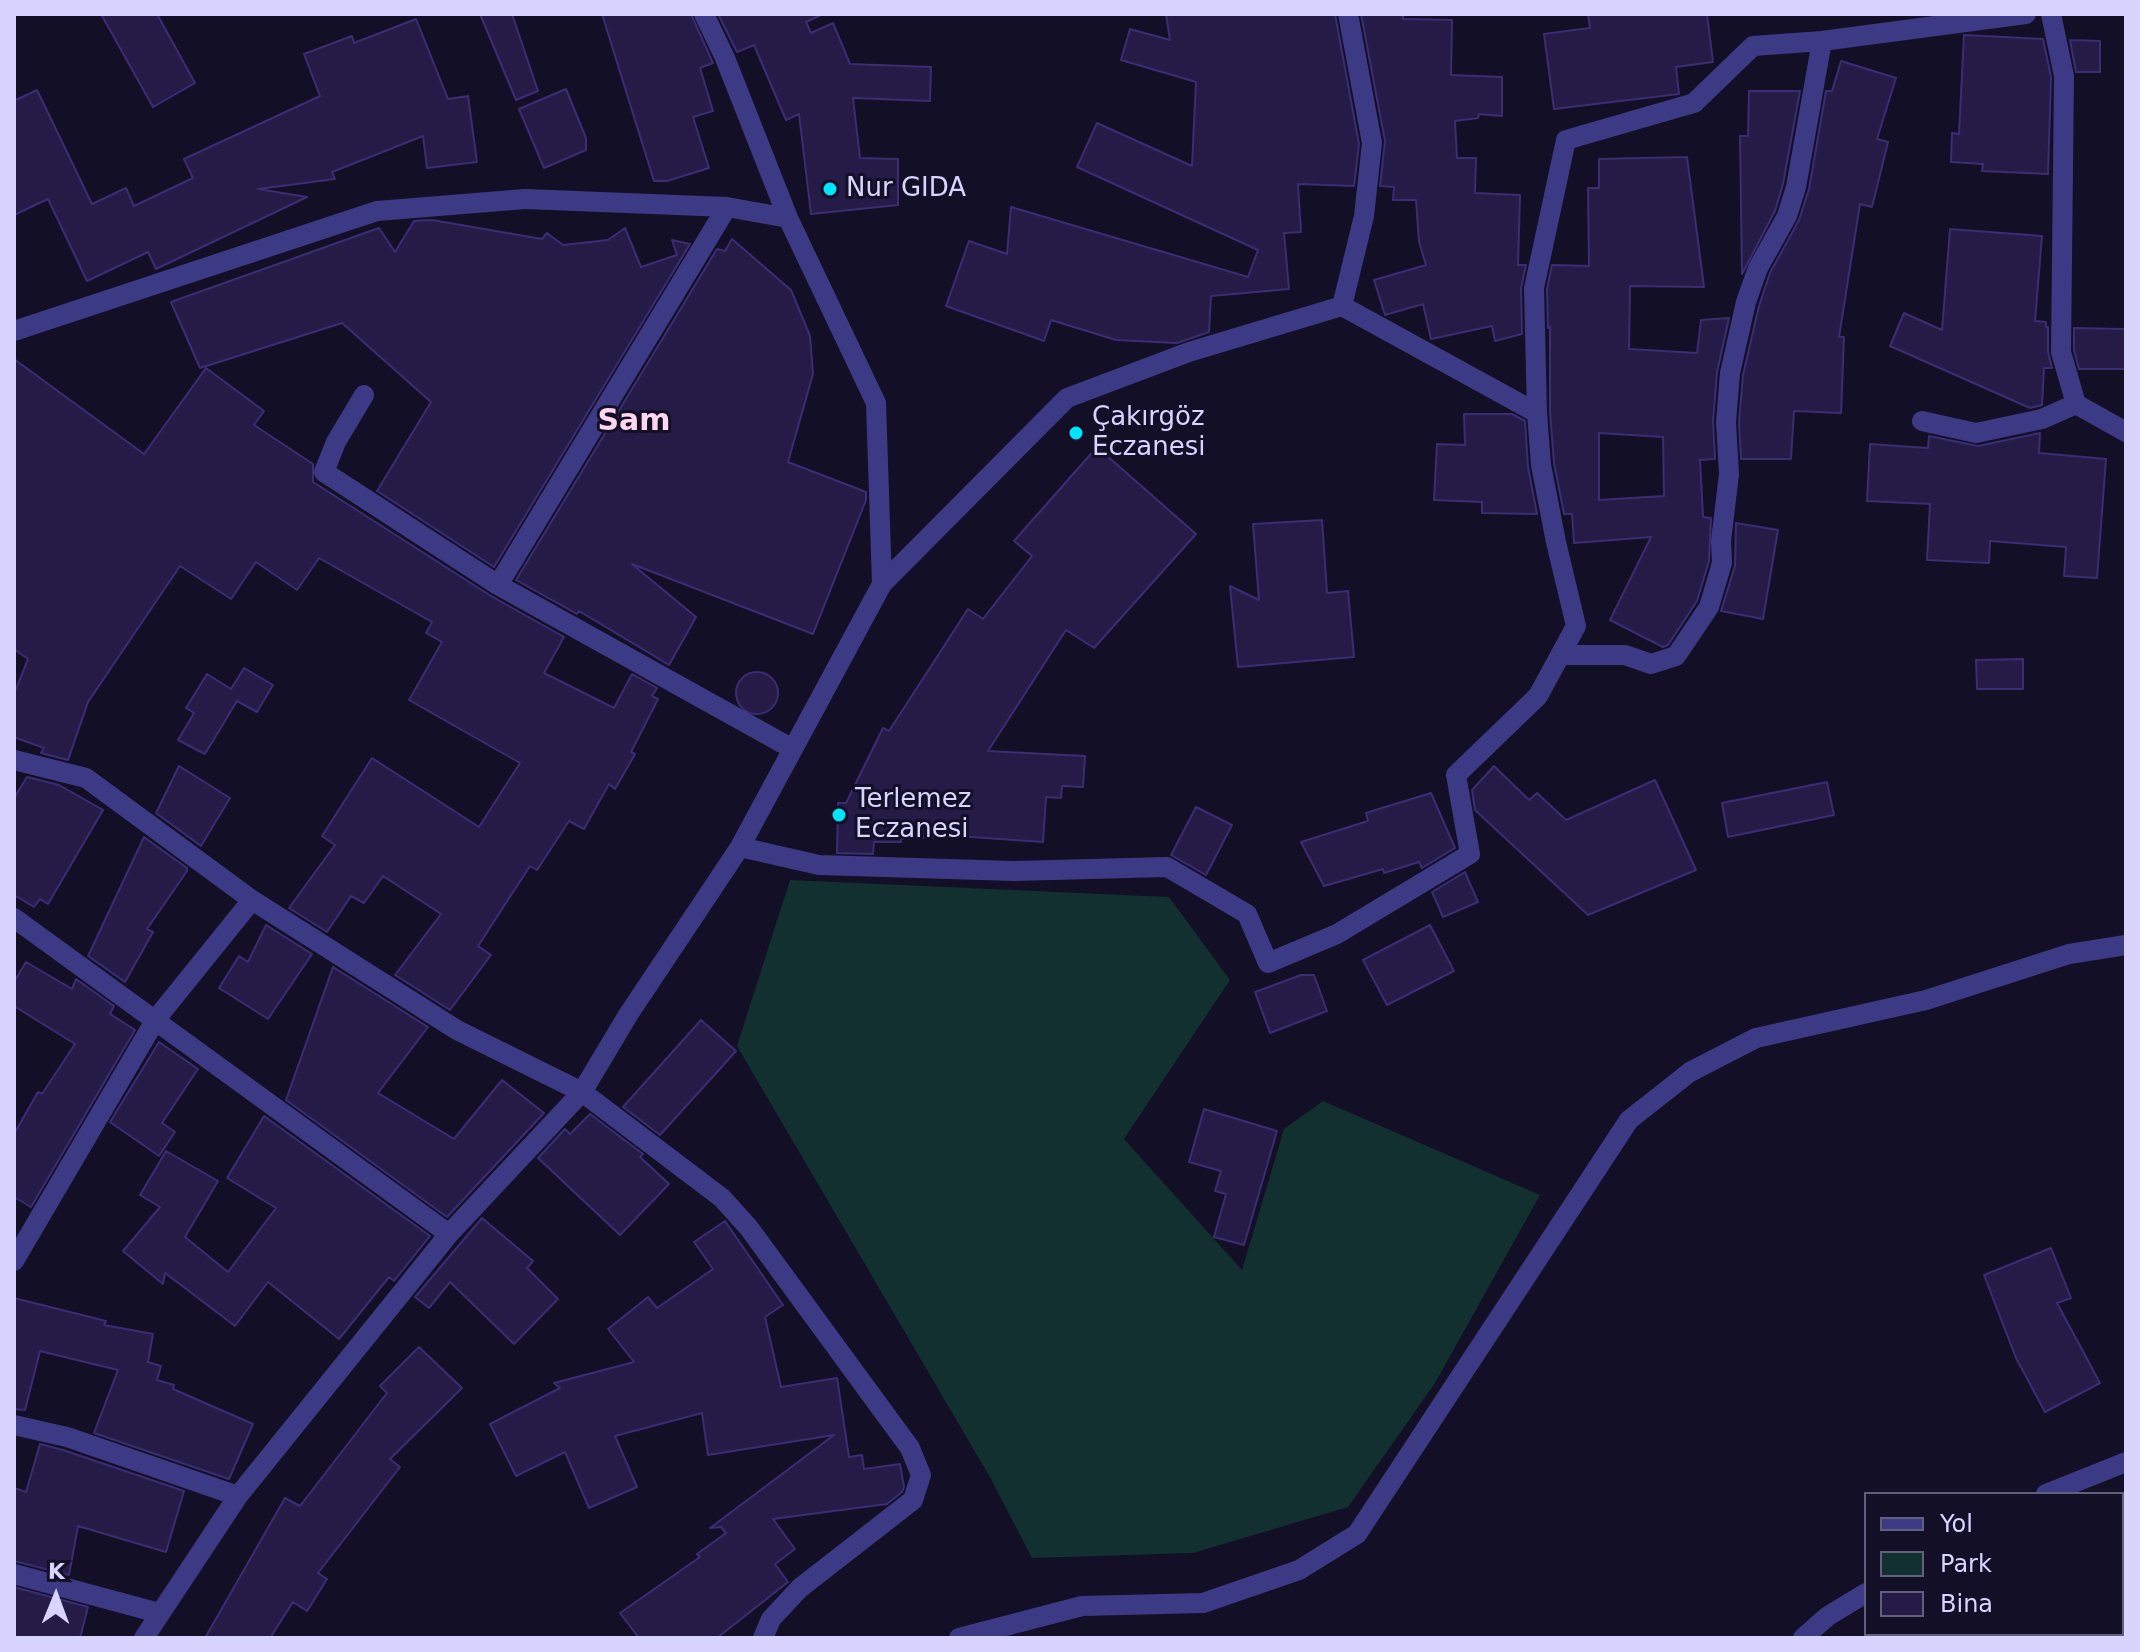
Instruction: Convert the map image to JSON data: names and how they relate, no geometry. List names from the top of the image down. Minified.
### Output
{"districts":["Sam"],"places":["Nur GIDA","Çakırgöz Eczanesi","Terlemez Eczanesi"],"legend":["Yol","Park","Bina"],"north":"top"}
